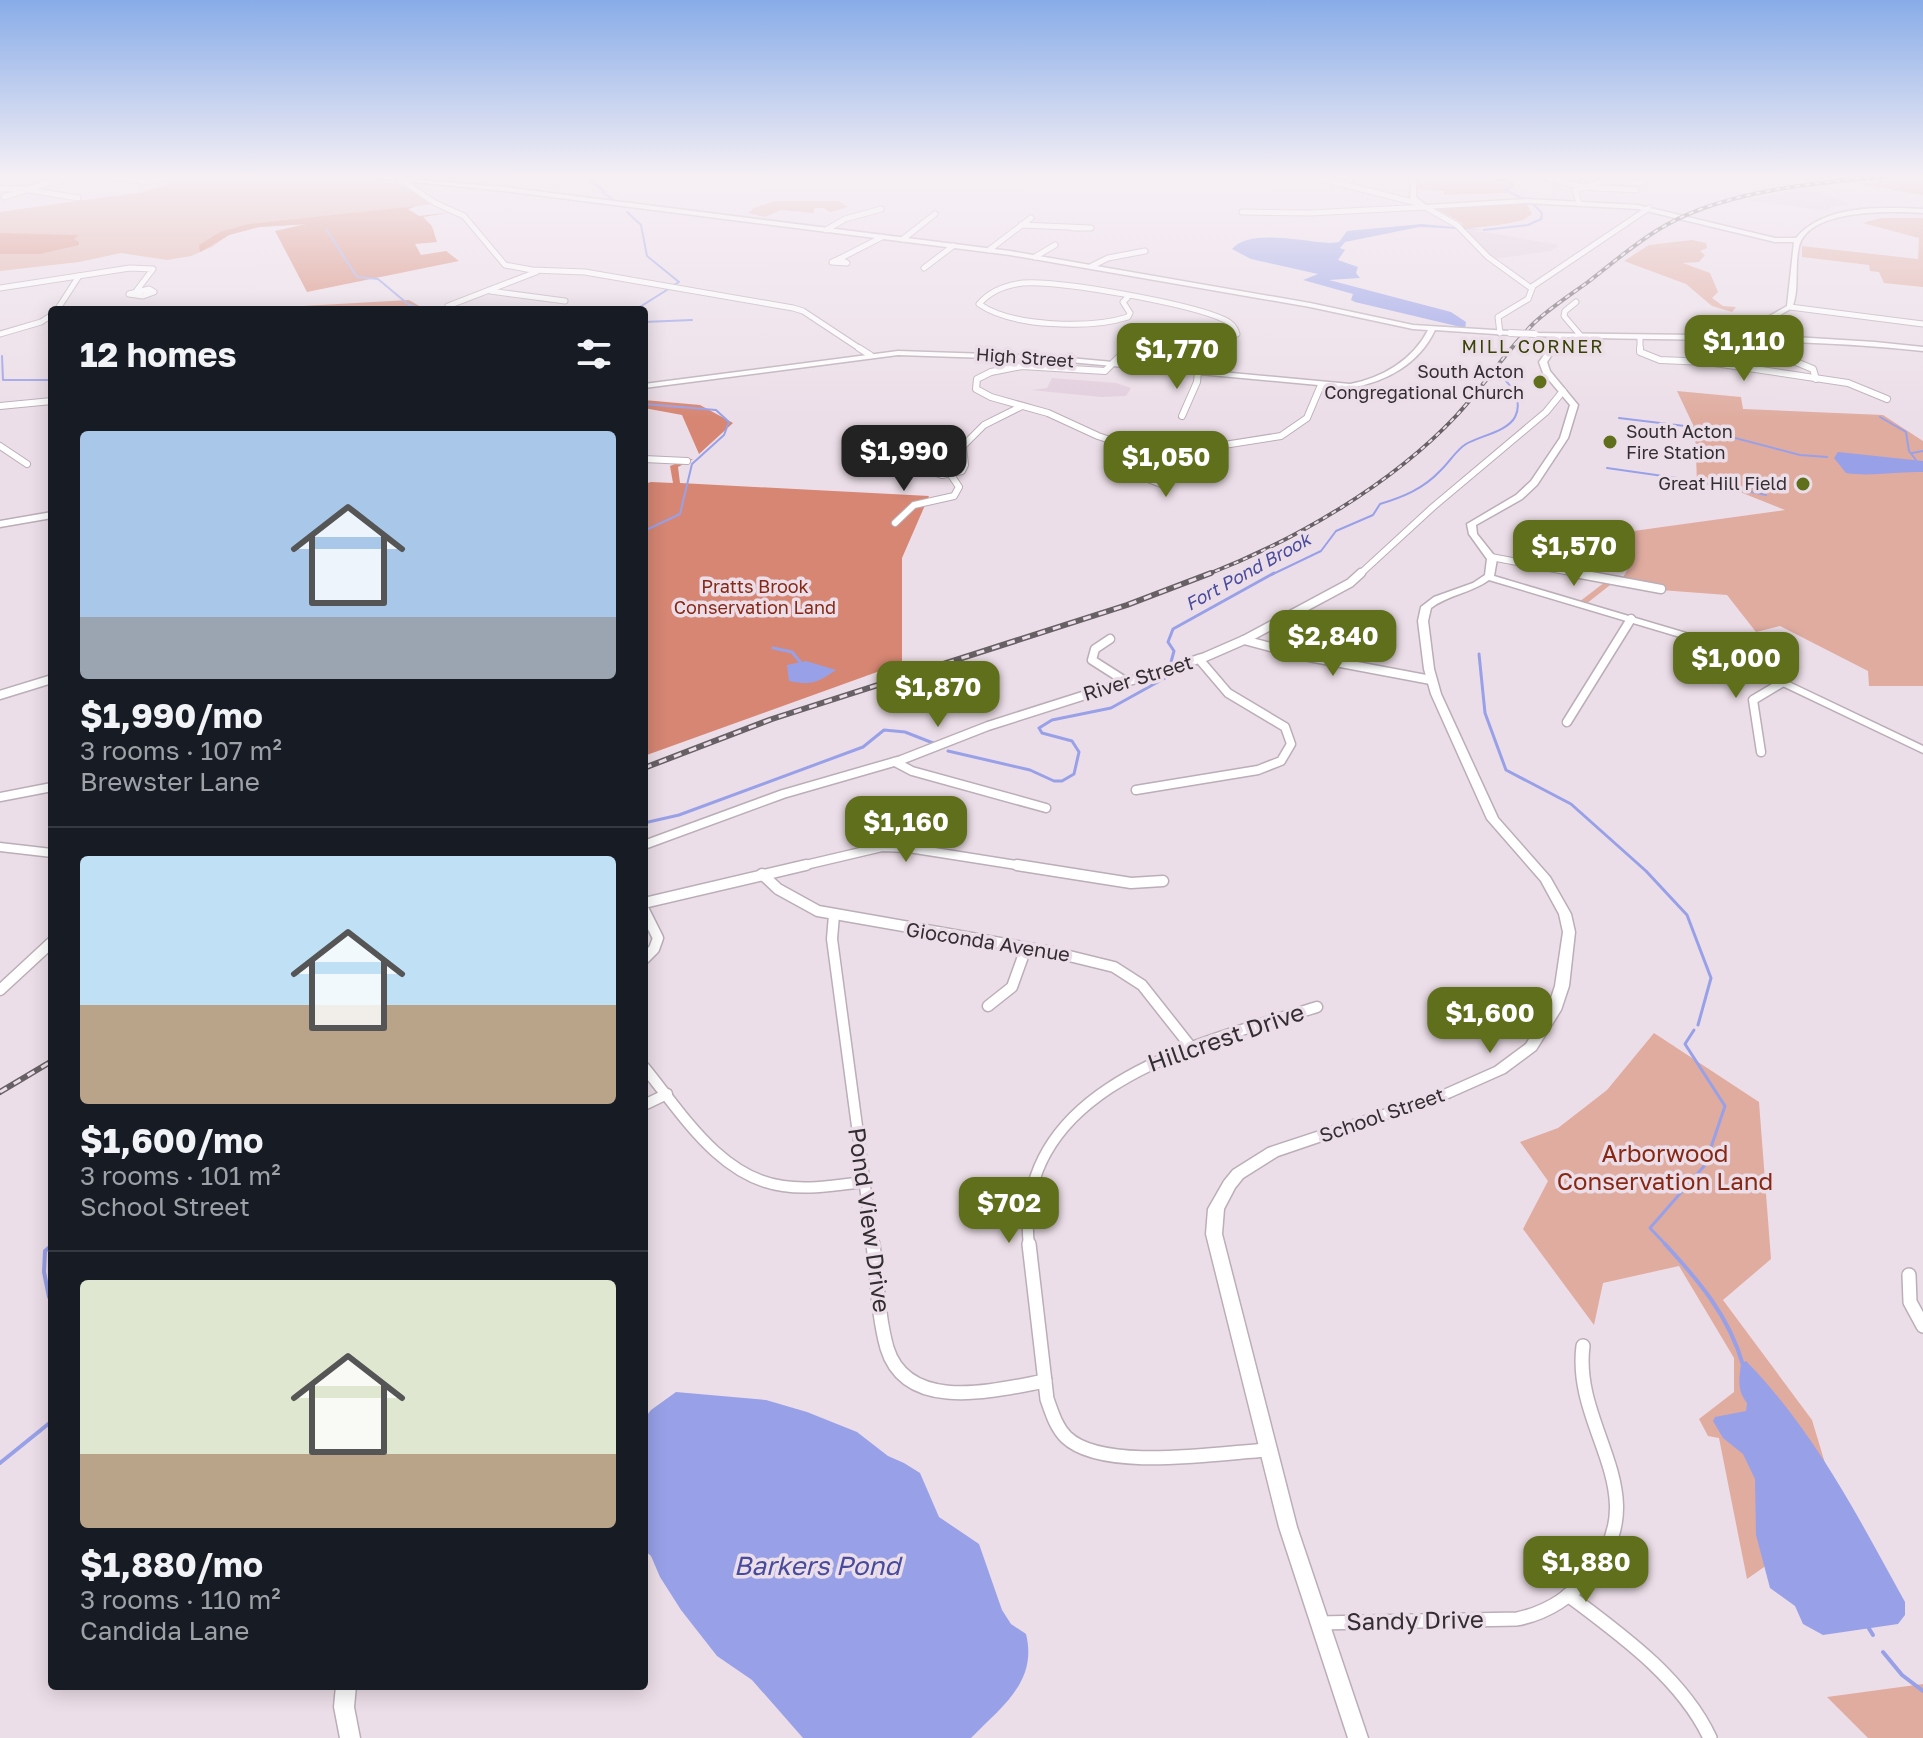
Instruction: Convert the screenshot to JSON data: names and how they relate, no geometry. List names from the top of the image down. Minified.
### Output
{"streets":{"street":["High Street","River Street","Gioconda Avenue","Hillcrest Drive","School Street","Pond View Drive","Sandy Drive"]},"crossings":[["Gioconda Avenue","Hillcrest Drive"],["Gioconda Avenue","Pond View Drive"],["Hillcrest Drive","School Street"],["Hillcrest Drive","Pond View Drive"],["School Street","Sandy Drive"]],"districts":["MILL CORNER"],"water":["Fort Pond Brook","Barkers Pond"],"parks":["Pratts Brook Conservation Land","Arborwood Conservation Land"],"places":["South Acton Congregational Church","South Acton Fire Station","Great Hill Field"],"page":{"heading":"12 homes","price":["$1,110","$1,770","$1,990","$1,050","$1,570","$2,840","$1,000","$1,870","$1,160","$1,600","$702","$1,880"],"list":[{"name":"$1,990/mo","note":"3 rooms · 107 m² · Brewster Lane"},{"name":"$1,600/mo","note":"3 rooms · 101 m² · School Street"},{"name":"$1,880/mo","note":"3 rooms · 110 m² · Candida Lane"}]}}
